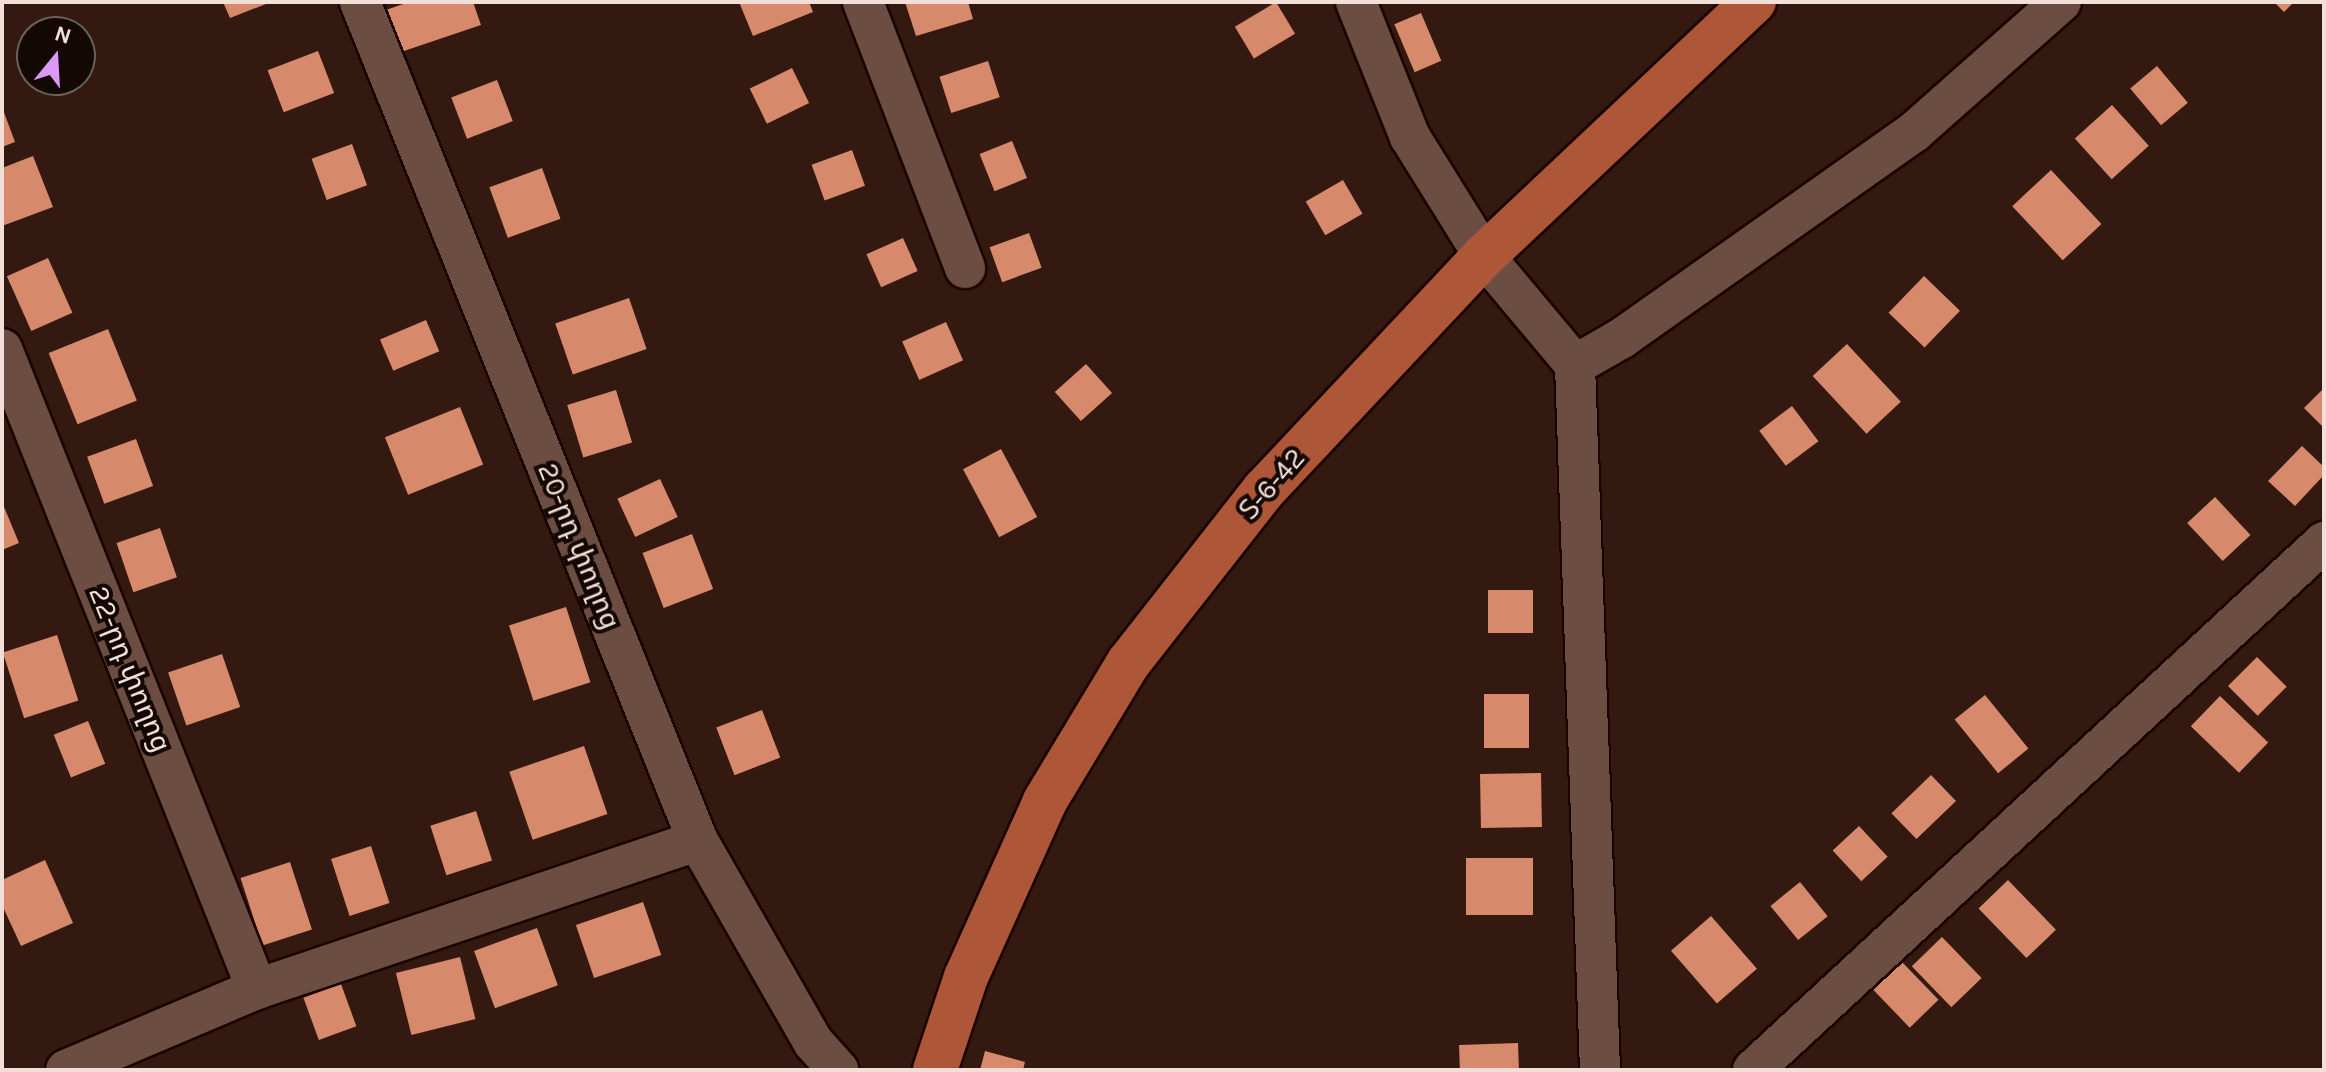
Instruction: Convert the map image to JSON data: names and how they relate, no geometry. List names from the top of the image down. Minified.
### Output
{"streets":{"main road":["Տ-6-42"],"street":["20-րդ փողոց","22-րդ փողոց"]},"north":"top"}
